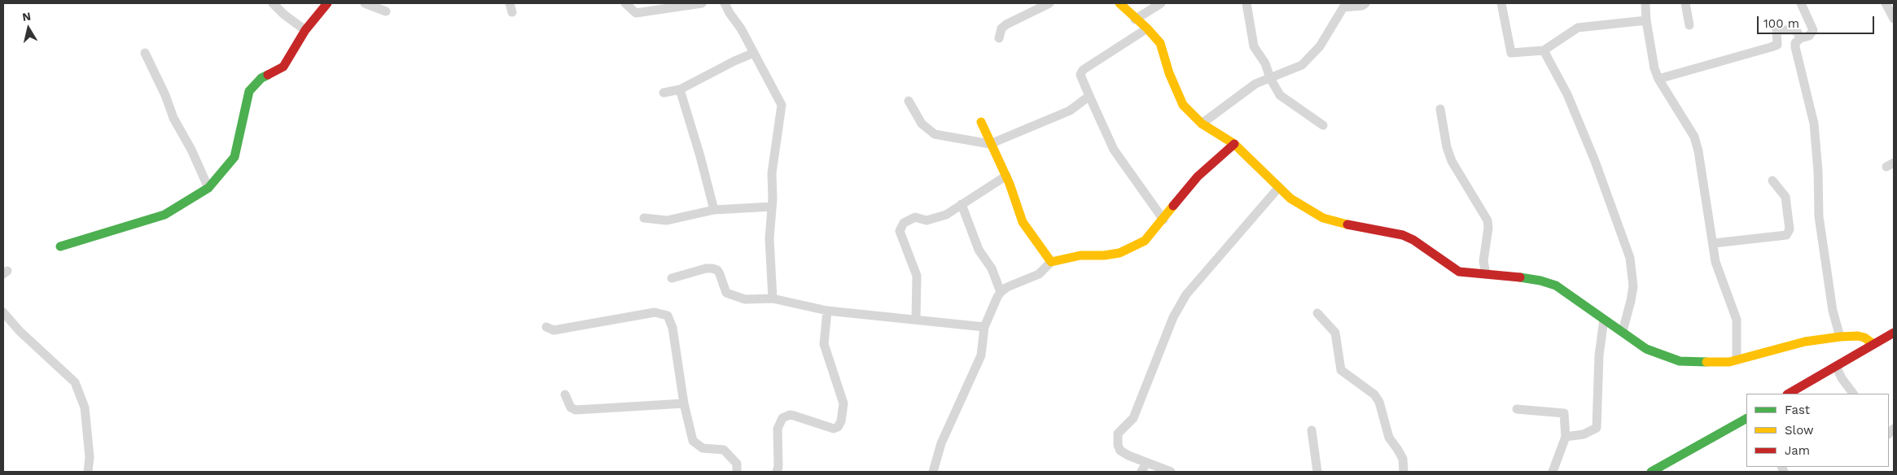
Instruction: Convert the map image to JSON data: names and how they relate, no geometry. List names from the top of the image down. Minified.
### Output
{"legend":["Fast","Slow","Jam"],"scale_bar":"100 m","north":"top"}
